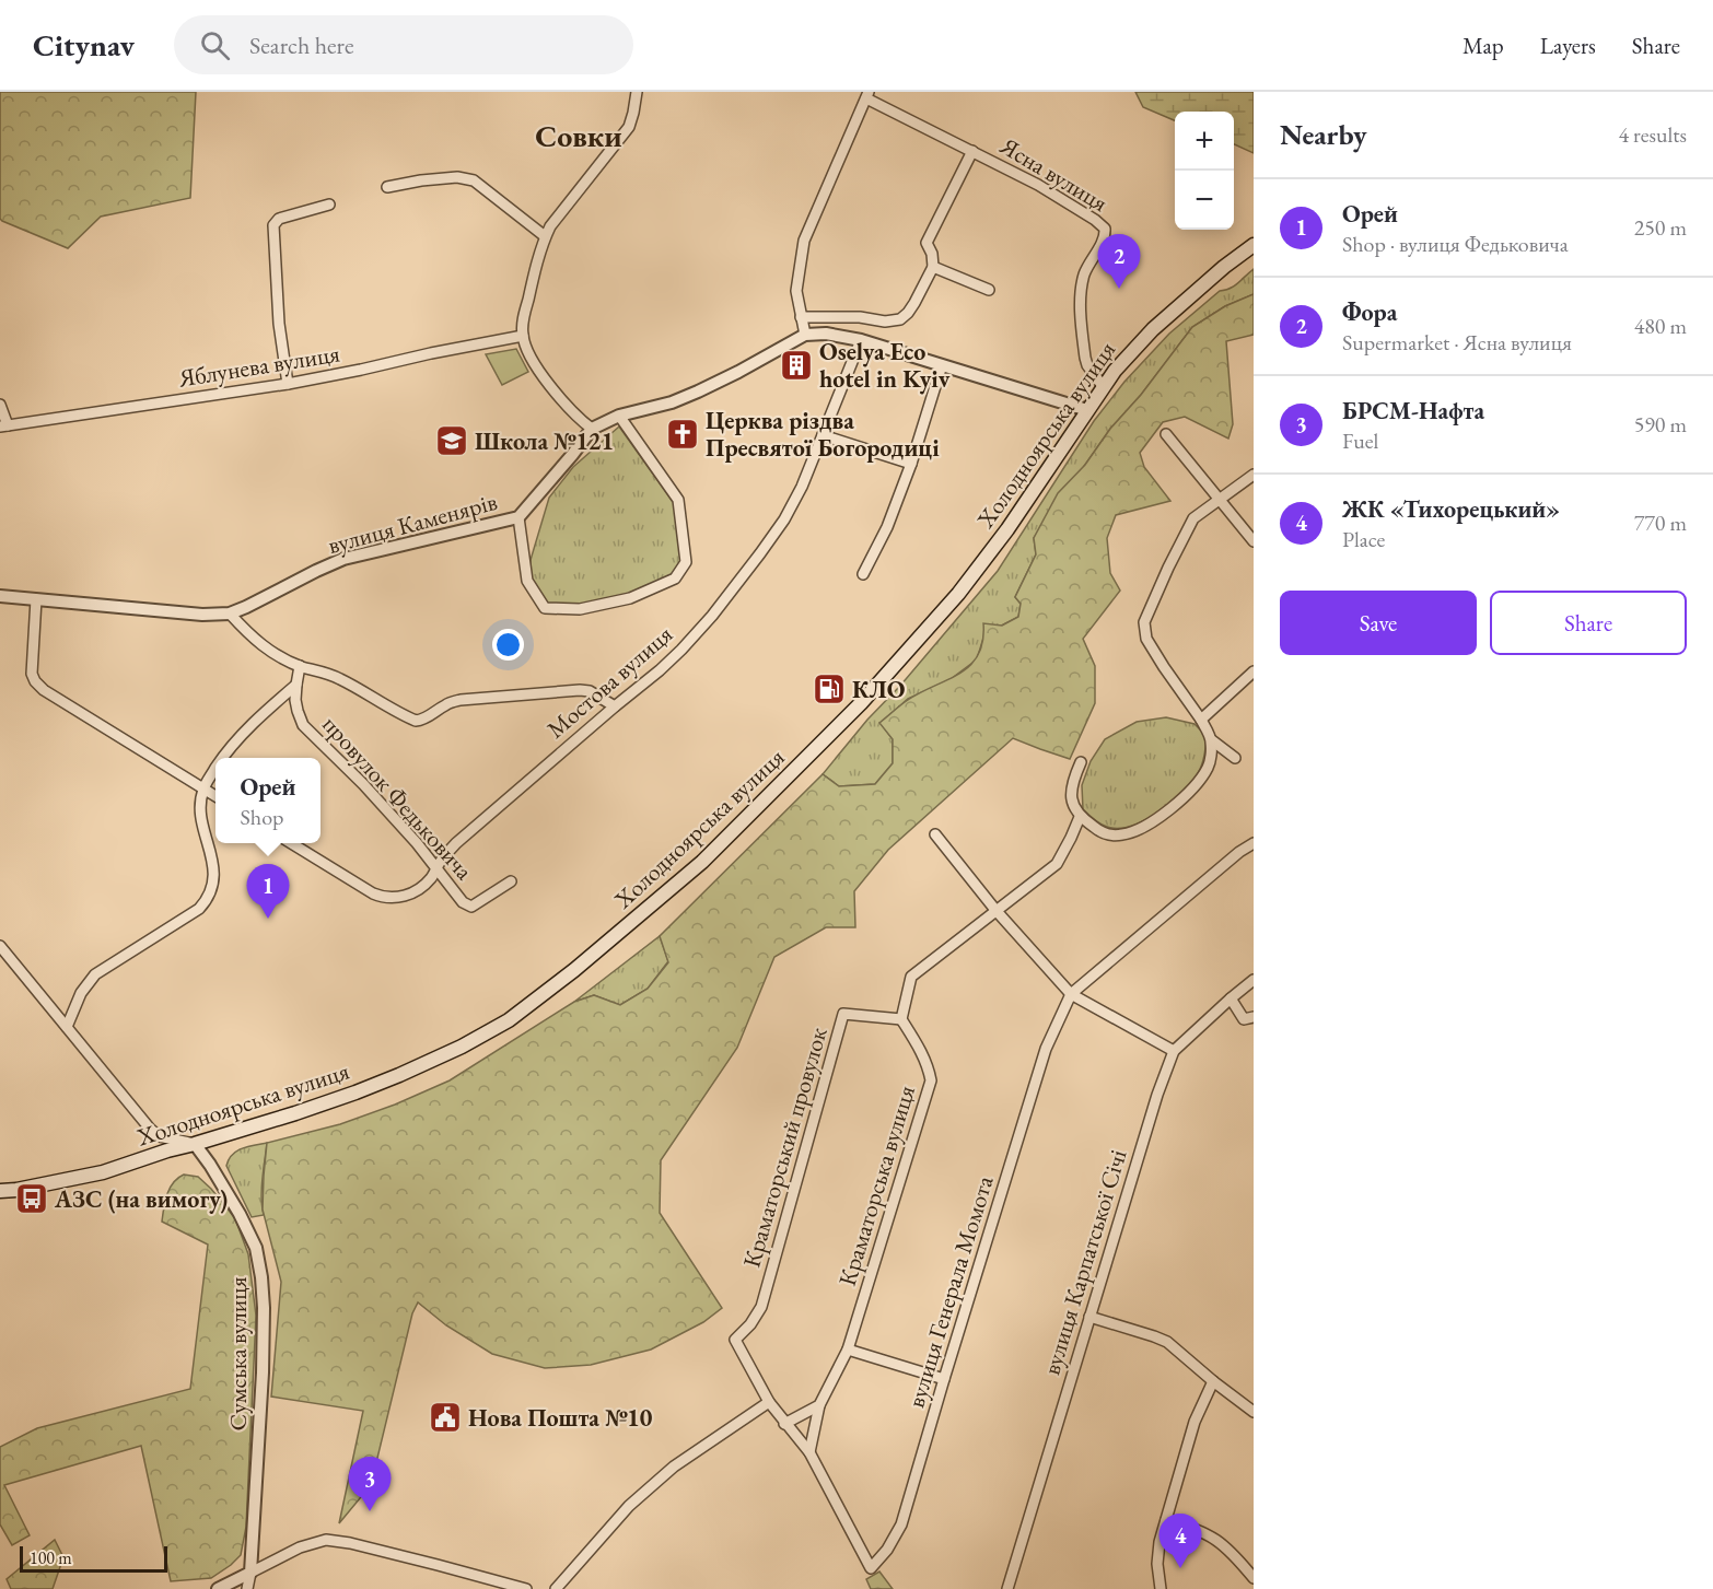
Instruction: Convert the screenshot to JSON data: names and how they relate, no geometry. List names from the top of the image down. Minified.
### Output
{"streets":{"main road":["Холодноярська вулиця"],"street":["Ясна вулиця","Яблунева вулиця","вулиця Каменярів","Мостова вулиця","провулок Федьковича","Краматорський провулок","Краматорська вулиця","вулиця Карпатської Січі","вулиця Генерала Момота","Сумська вулиця"]},"crossings":[["Ясна вулиця","Холодноярська вулиця"],["Ясна вулиця","вулиця Каменярів"],["Холодноярська вулиця","вулиця Каменярів"],["Холодноярська вулиця","Сумська вулиця"],["вулиця Каменярів","Мостова вулиця"],["Мостова вулиця","провулок Федьковича"],["Краматорський провулок","Краматорська вулиця"],["Краматорський провулок","вулиця Генерала Момота"],["Краматорська вулиця","вулиця Генерала Момота"]],"districts":["Совки"],"places":{"building":["Oselya Eco hotel in Kyiv"],"church":["Церква різдва Пресвятої Богородиці"],"school or university":["Школа №121"],"fuel station":["КЛО"],"bus stop":["АЗС (на вимогу)"],"public building":["Нова Пошта №10"]},"scale_bar":"100 m","page":{"header":"Citynav","search":"Search here","nav":["Map","Layers","Share"],"heading":["Nearby","4 results"],"map_buttons":["+","−"],"list":[{"mark":"1","name":"Орей","note":"Shop · вулиця Федьковича","value":"250 m"},{"mark":"2","name":"Фора","note":"Supermarket · Ясна вулиця","value":"480 m"},{"mark":"3","name":"БРСМ-Нафта","note":"Fuel","value":"590 m"},{"mark":"4","name":"ЖК «Тихорецький»","note":"Place","value":"770 m"}],"pins":["2","1","3","4"],"buttons":["Save","Share"],"popup":["Орей","Shop"],"scale":"100 m"}}
